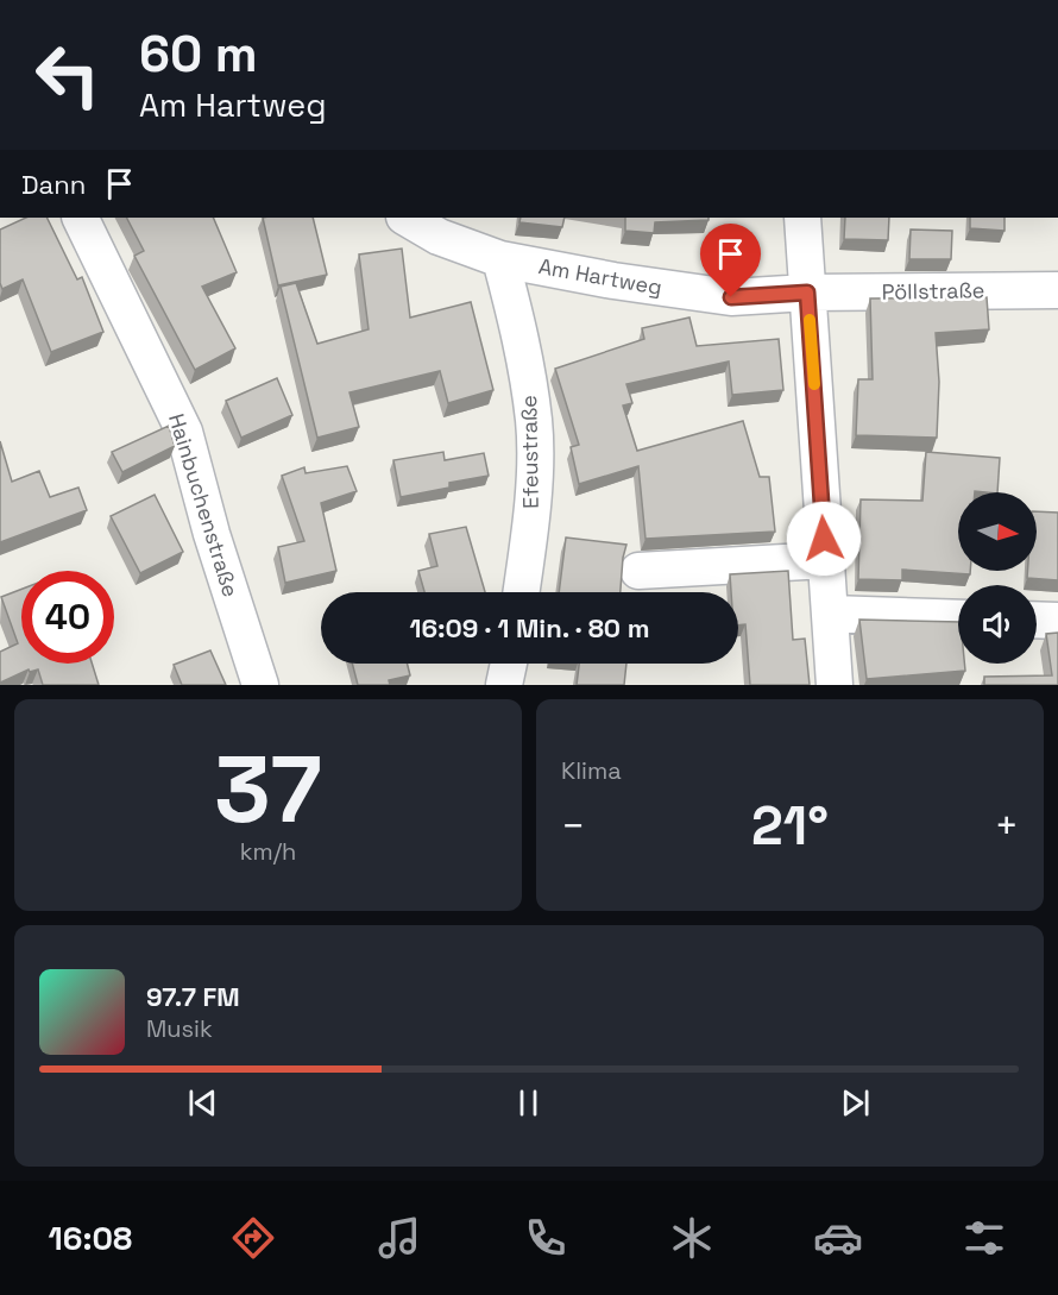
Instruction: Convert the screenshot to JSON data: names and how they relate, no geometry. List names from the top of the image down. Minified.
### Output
{"streets":{"street":["Am Hartweg","Pöllstraße","Efeustraße","Hainbuchenstraße"]},"crossings":[["Am Hartweg","Pöllstraße"],["Am Hartweg","Efeustraße"]],"north":"right","page":{"turn":["60 m","Am Hartweg"],"then":"Dann","limit":"40","trip":"16:09 · 1 Min. · 80 m","tile":[["37","km/h"],"Klima"],"heat":["−","21°","+"],"song":["97.7 FM","Musik"],"tabs":"16:08"}}
